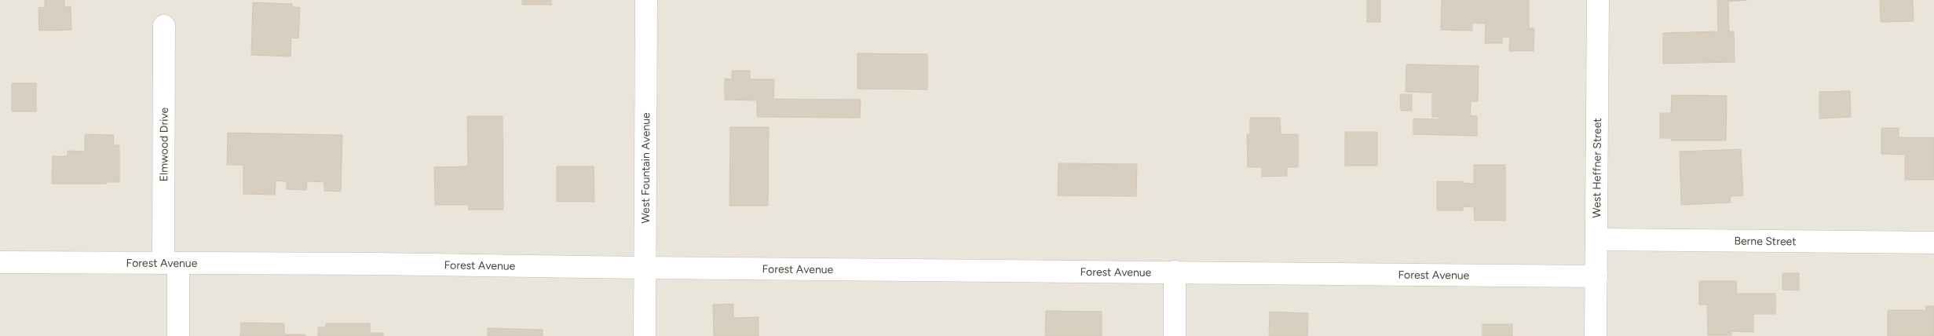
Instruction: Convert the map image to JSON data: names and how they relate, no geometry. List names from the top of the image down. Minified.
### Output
{"streets":{"street":["Elmwood Drive","West Fountain Avenue","West Heffner Street","Berne Street","Forest Avenue"]},"crossings":[["Elmwood Drive","Forest Avenue"],["West Fountain Avenue","Forest Avenue"],["West Heffner Street","Berne Street"],["West Heffner Street","Forest Avenue"]]}
